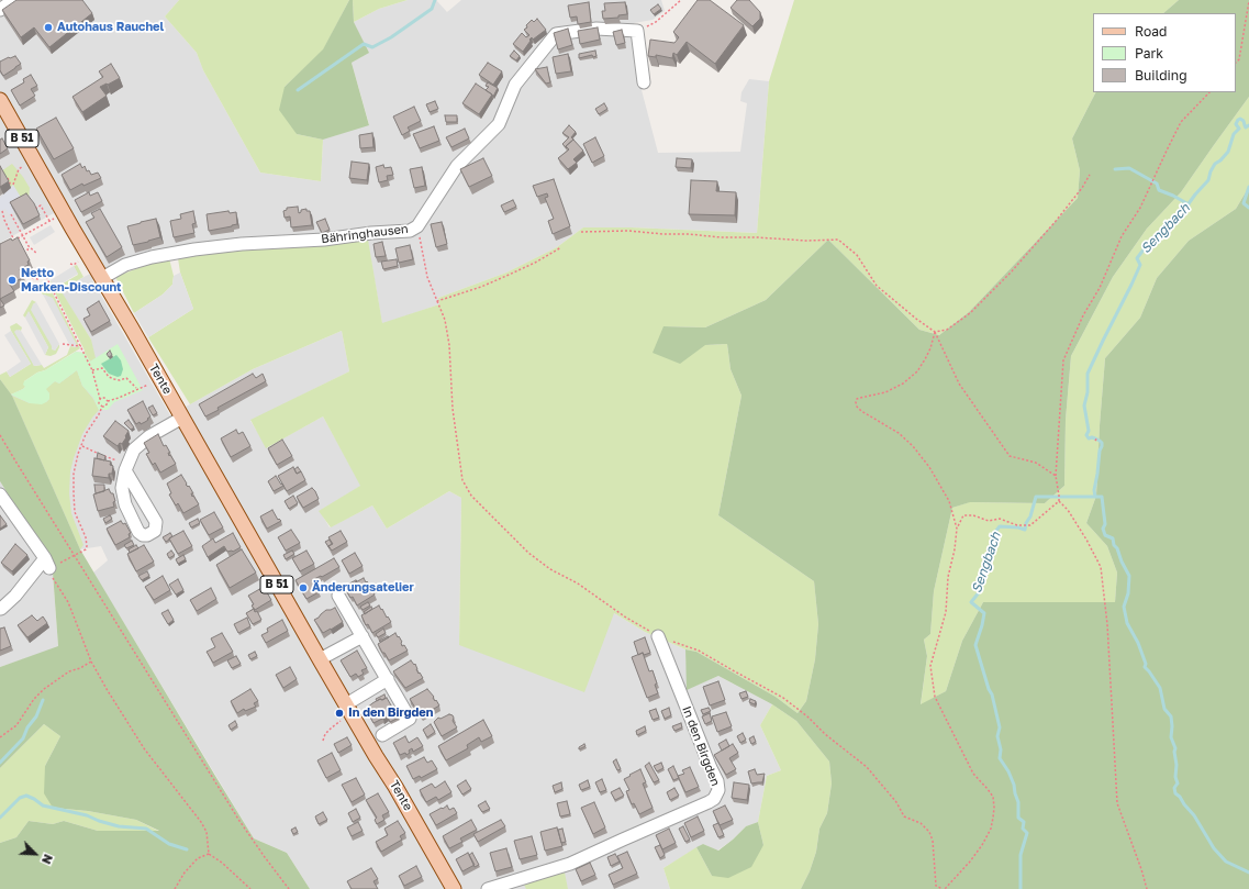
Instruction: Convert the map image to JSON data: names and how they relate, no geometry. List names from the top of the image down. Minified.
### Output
{"streets":{"main road":["B 51","Tente"],"street":["Bähringhausen","In den Birgden"]},"crossings":[["Bähringhausen","Tente"]],"water":["Sengbach"],"places":["Autohaus Rauchel","Netto Marken-Discount","Änderungsatelier","In den Birgden"],"legend":["Road","Park","Building"],"north":"bottom right"}
